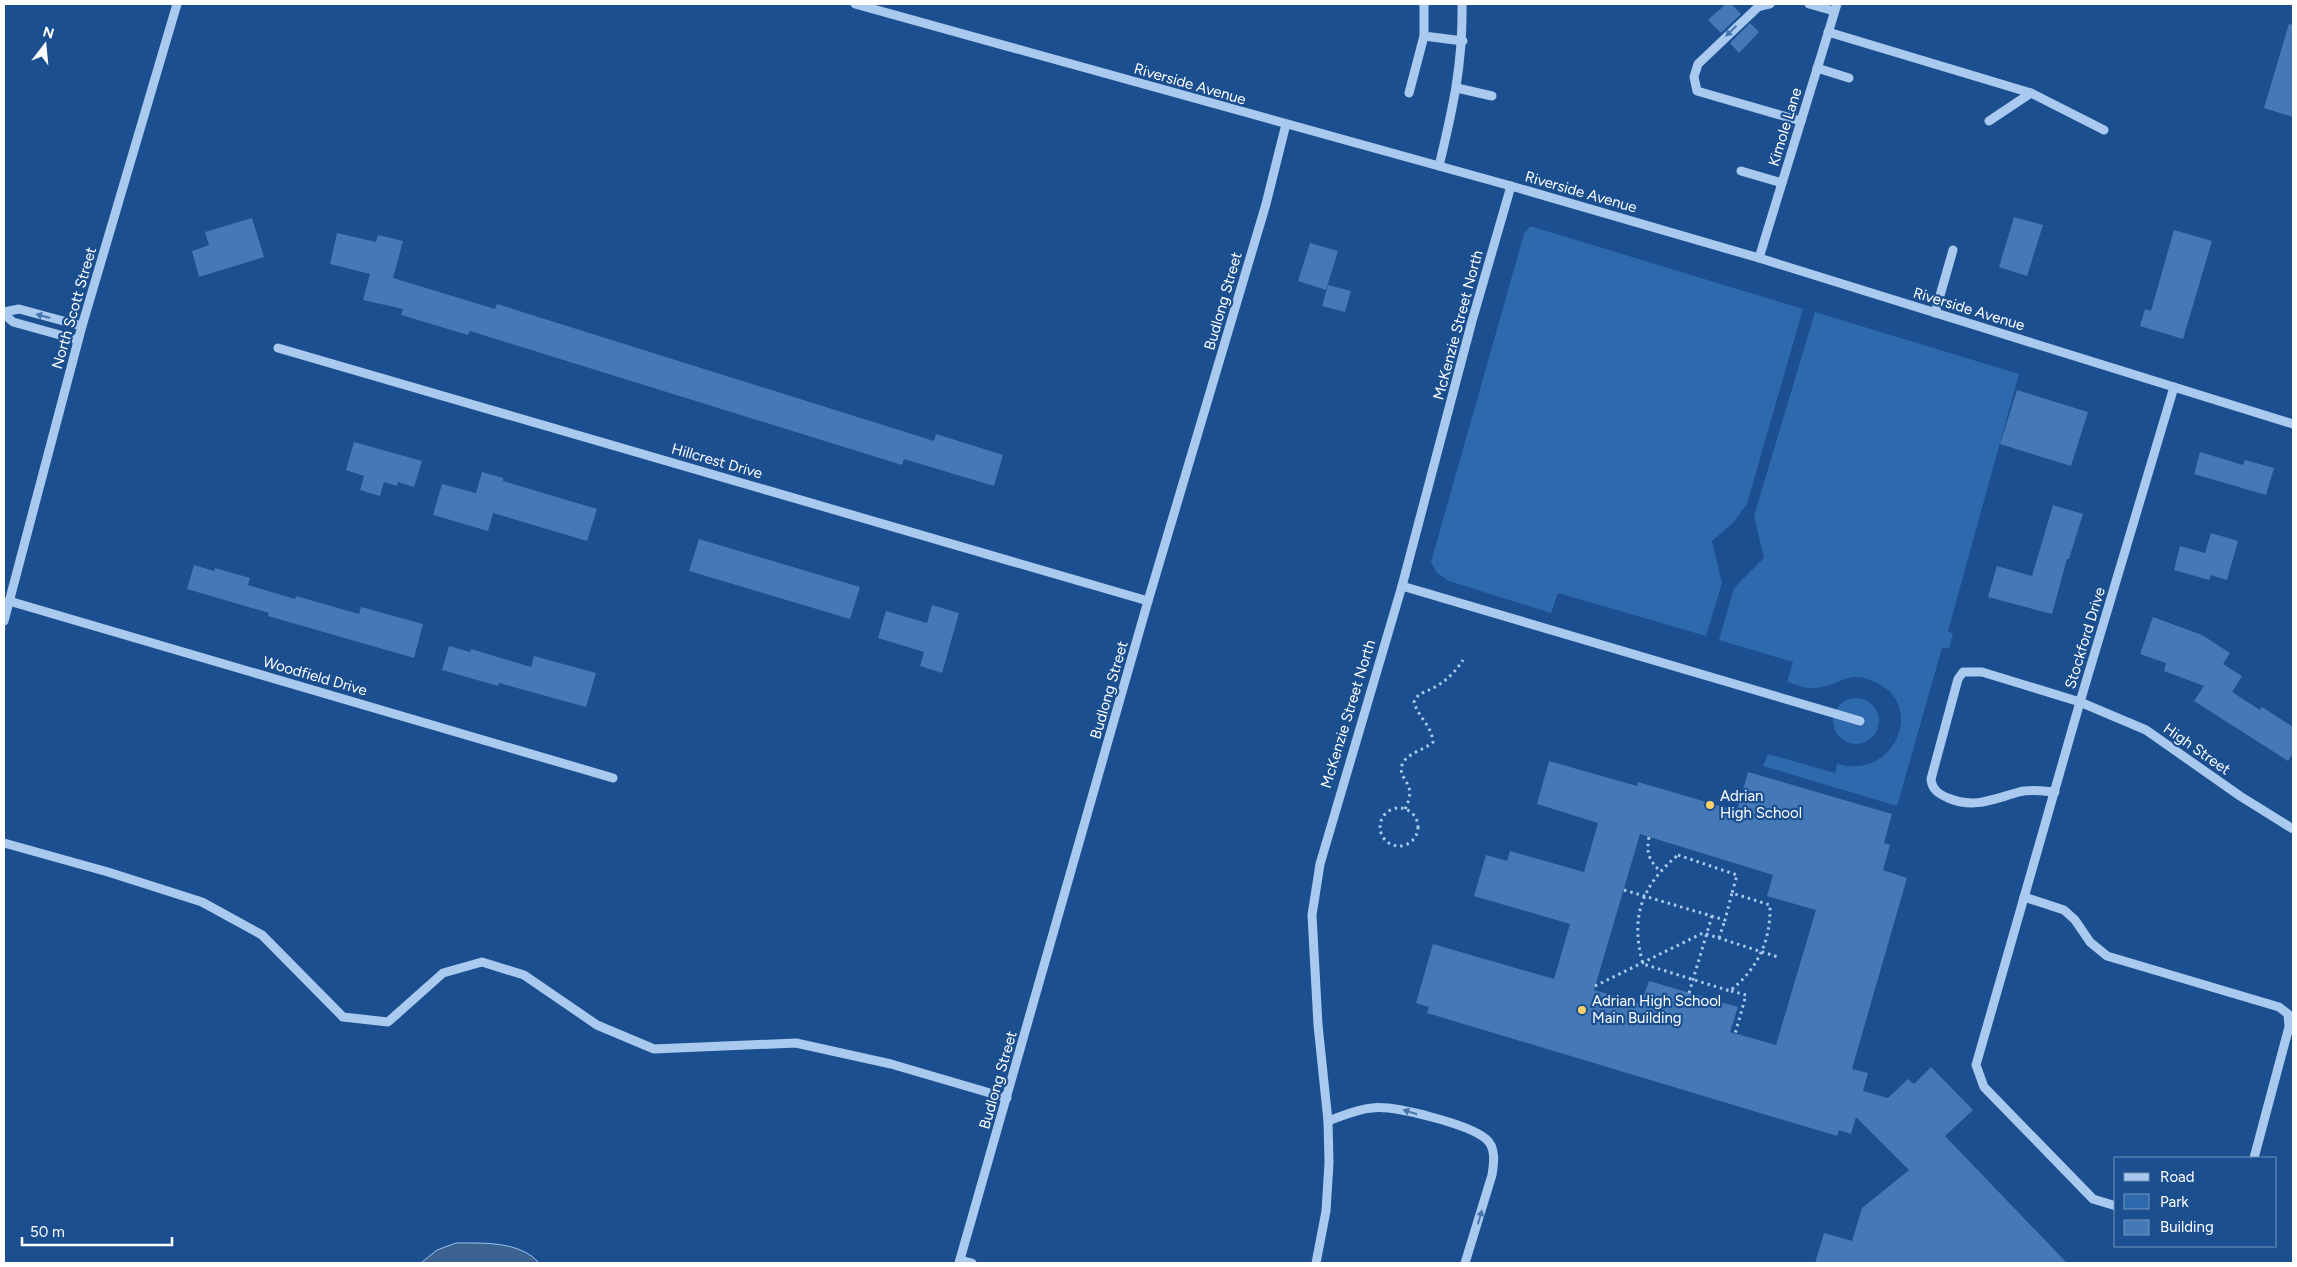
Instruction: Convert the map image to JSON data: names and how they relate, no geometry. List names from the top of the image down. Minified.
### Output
{"streets":{"street":["Riverside Avenue","Kimole Lane","Budlong Street","North Scott Street","McKenzie Street North","Hillcrest Drive","Stockford Drive","Woodfield Drive","High Street"]},"crossings":[["Riverside Avenue","Kimole Lane"],["Riverside Avenue","Budlong Street"],["Riverside Avenue","McKenzie Street North"],["Riverside Avenue","Stockford Drive"],["Budlong Street","Hillcrest Drive"],["North Scott Street","Woodfield Drive"],["Stockford Drive","High Street"]],"places":["Adrian High School","Adrian High School Main Building"],"legend":["Road","Park","Building"],"scale_bar":"50 m","north":"top"}
